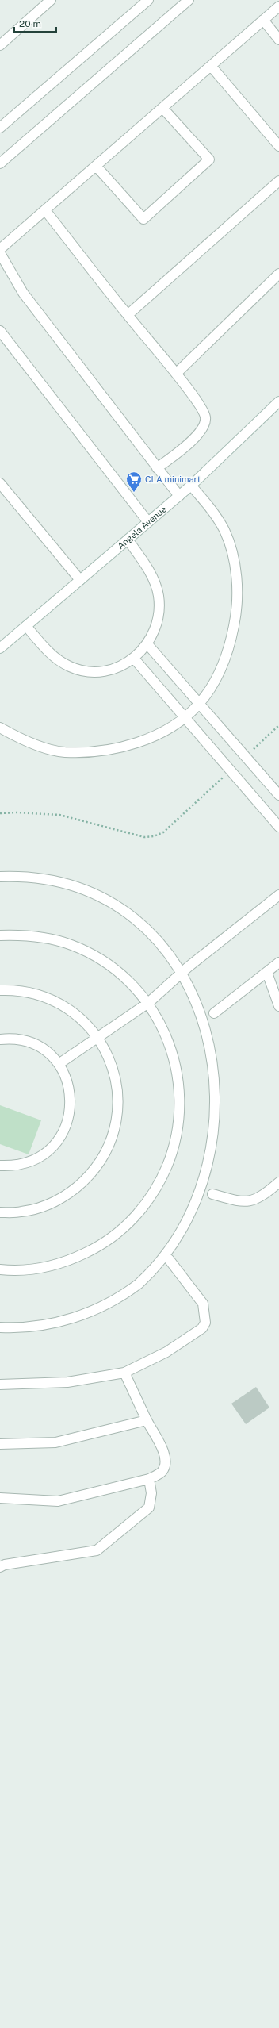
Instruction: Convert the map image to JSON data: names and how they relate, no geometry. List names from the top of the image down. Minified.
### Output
{"streets":{"street":["Angela Avenue"]},"places":{"supermarket":["CLA minimart"]},"scale_bar":"20 m"}
